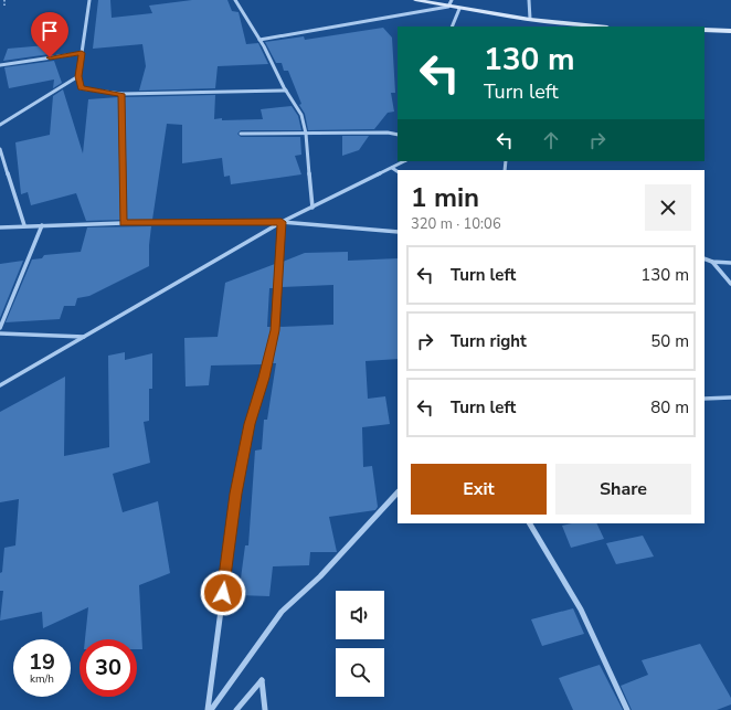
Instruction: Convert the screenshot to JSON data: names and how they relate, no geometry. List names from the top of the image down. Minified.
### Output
{"page":{"turn":["130 m","Turn left"],"heading":["1 min","320 m · 10:06"],"list":[{"name":"Turn left","value":"130 m"},{"name":"Turn right","value":"50 m"},{"name":"Turn left","value":"80 m"}],"buttons":["Exit","Share"],"speed":"19 km/h","limit":"30"}}
